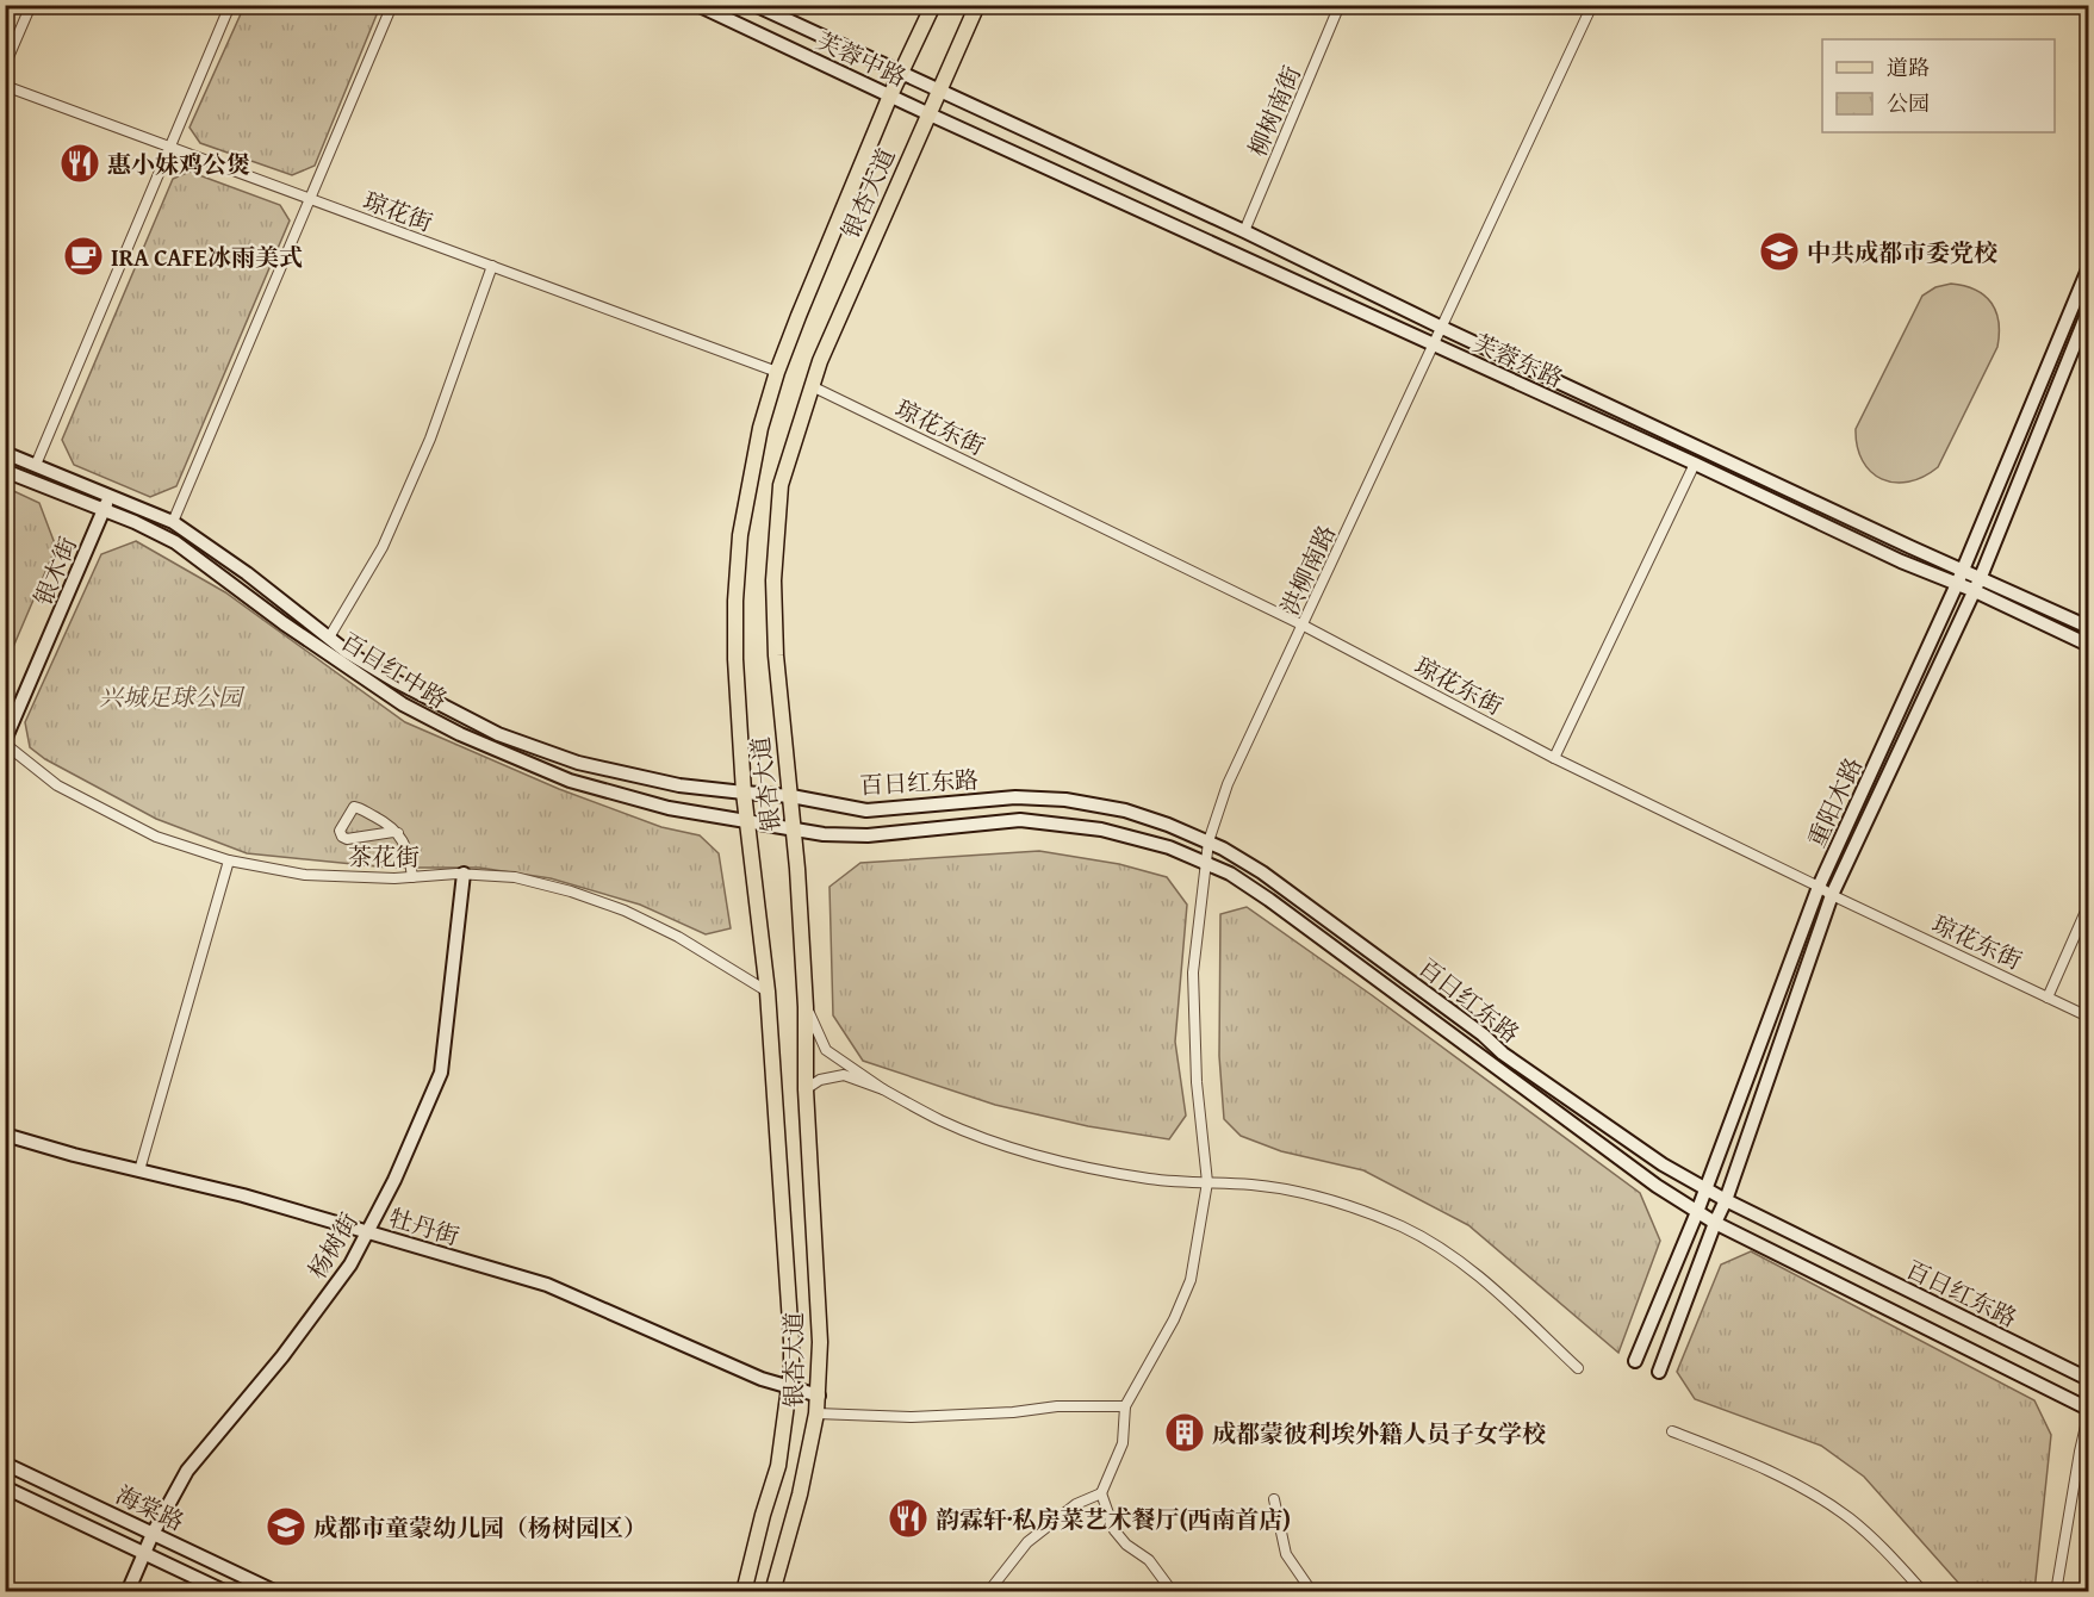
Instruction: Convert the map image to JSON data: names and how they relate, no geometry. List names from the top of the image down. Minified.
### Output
{"streets":{"main road":["银杏大道"],"street":["芙蓉中路","柳树南街","琼花街","芙蓉东路","琼花东街","洪柳南路","银木街","百日红中路","百日红东路","重阳木路","茶花街","牡丹街","杨树街","海棠路"]},"crossings":[["芙蓉中路","银杏大道"],["芙蓉中路","芙蓉东路"],["柳树南街","芙蓉东路"],["银杏大道","琼花街"],["银杏大道","芙蓉东路"],["银杏大道","琼花东街"],["银杏大道","百日红中路"],["银杏大道","百日红东路"],["银杏大道","茶花街"],["银杏大道","牡丹街"],["芙蓉东路","洪柳南路"],["芙蓉东路","重阳木路"],["琼花东街","洪柳南路"],["琼花东街","重阳木路"],["洪柳南路","百日红东路"],["银木街","百日红中路"],["银木街","茶花街"],["百日红中路","百日红东路"],["百日红东路","重阳木路"],["茶花街","杨树街"],["牡丹街","杨树街"],["杨树街","海棠路"]],"parks":["兴城足球公园"],"places":{"restaurant":["惠小妹鸡公煲","韵霖轩·私房菜艺术餐厅(西南首店)"],"school or university":["中共成都市委党校","成都市童蒙幼儿园（杨树园区）"],"cafe":["IRA CAFE冰雨美式"],"building":["成都蒙彼利埃外籍人员子女学校"]},"legend":["道路","公园"]}
